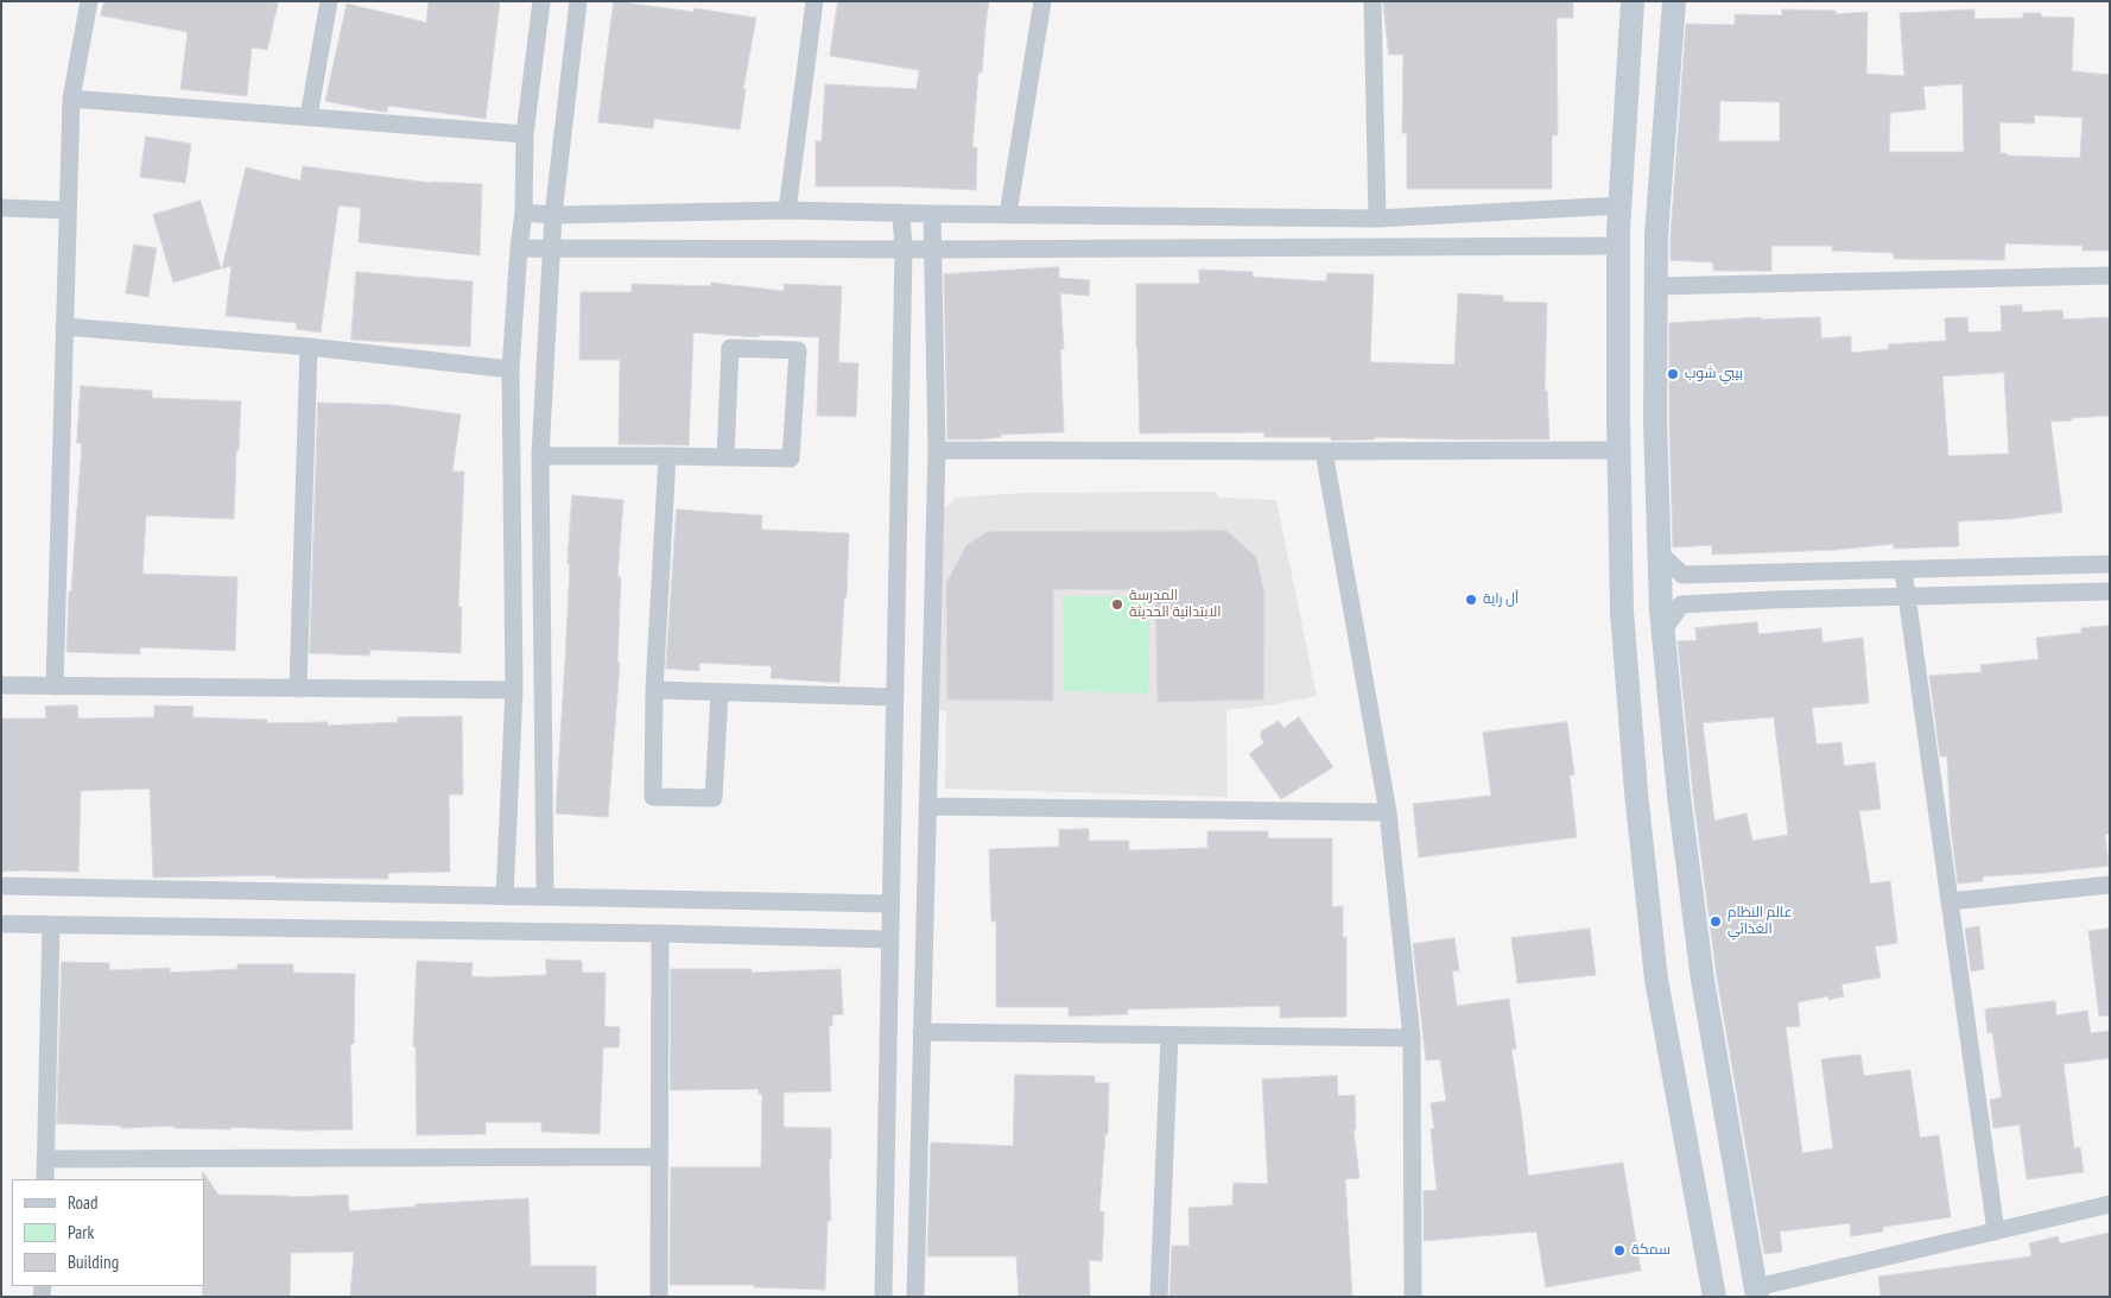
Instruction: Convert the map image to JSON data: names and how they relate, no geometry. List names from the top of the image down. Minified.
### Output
{"places":["بيبي شوب","أل راية","المدرسة الابتدائية الحديثة","عالم النظام الغذائي","سمكة"],"legend":["Road","Park","Building"]}
